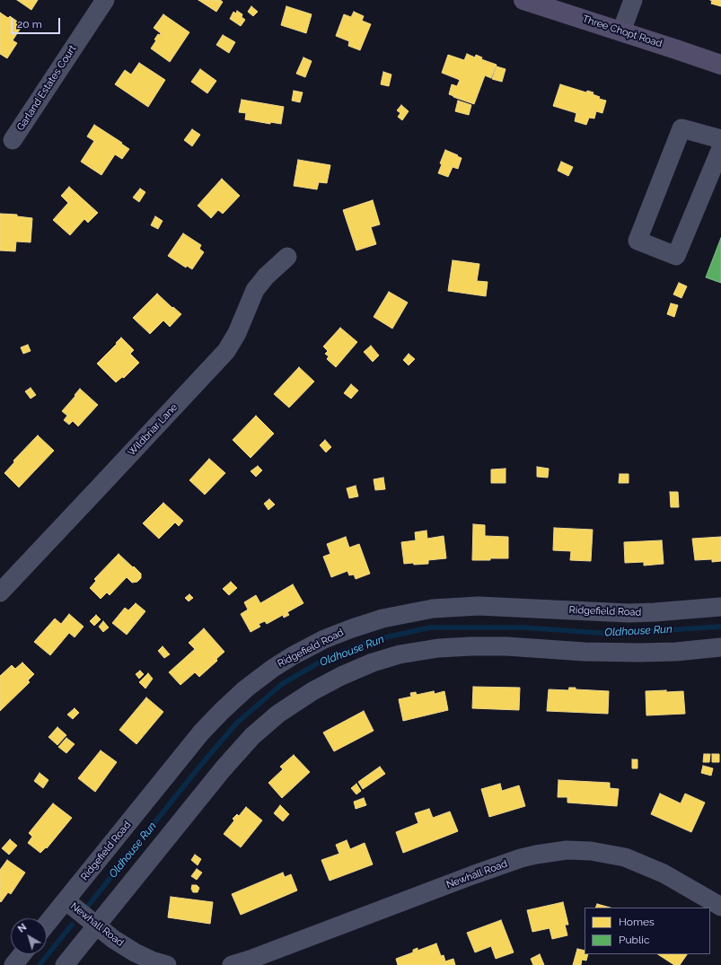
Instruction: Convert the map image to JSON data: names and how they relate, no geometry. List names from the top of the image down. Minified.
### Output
{"streets":{"main road":["Three Chopt Road"],"street":["Garland Estates Court","Wildbriar Lane","Ridgefield Road","Newhall Road"]},"crossings":[["Ridgefield Road","Newhall Road"]],"water":["Oldhouse Run"],"legend":["Homes","Public"],"scale_bar":"20 m","north":"top left"}
